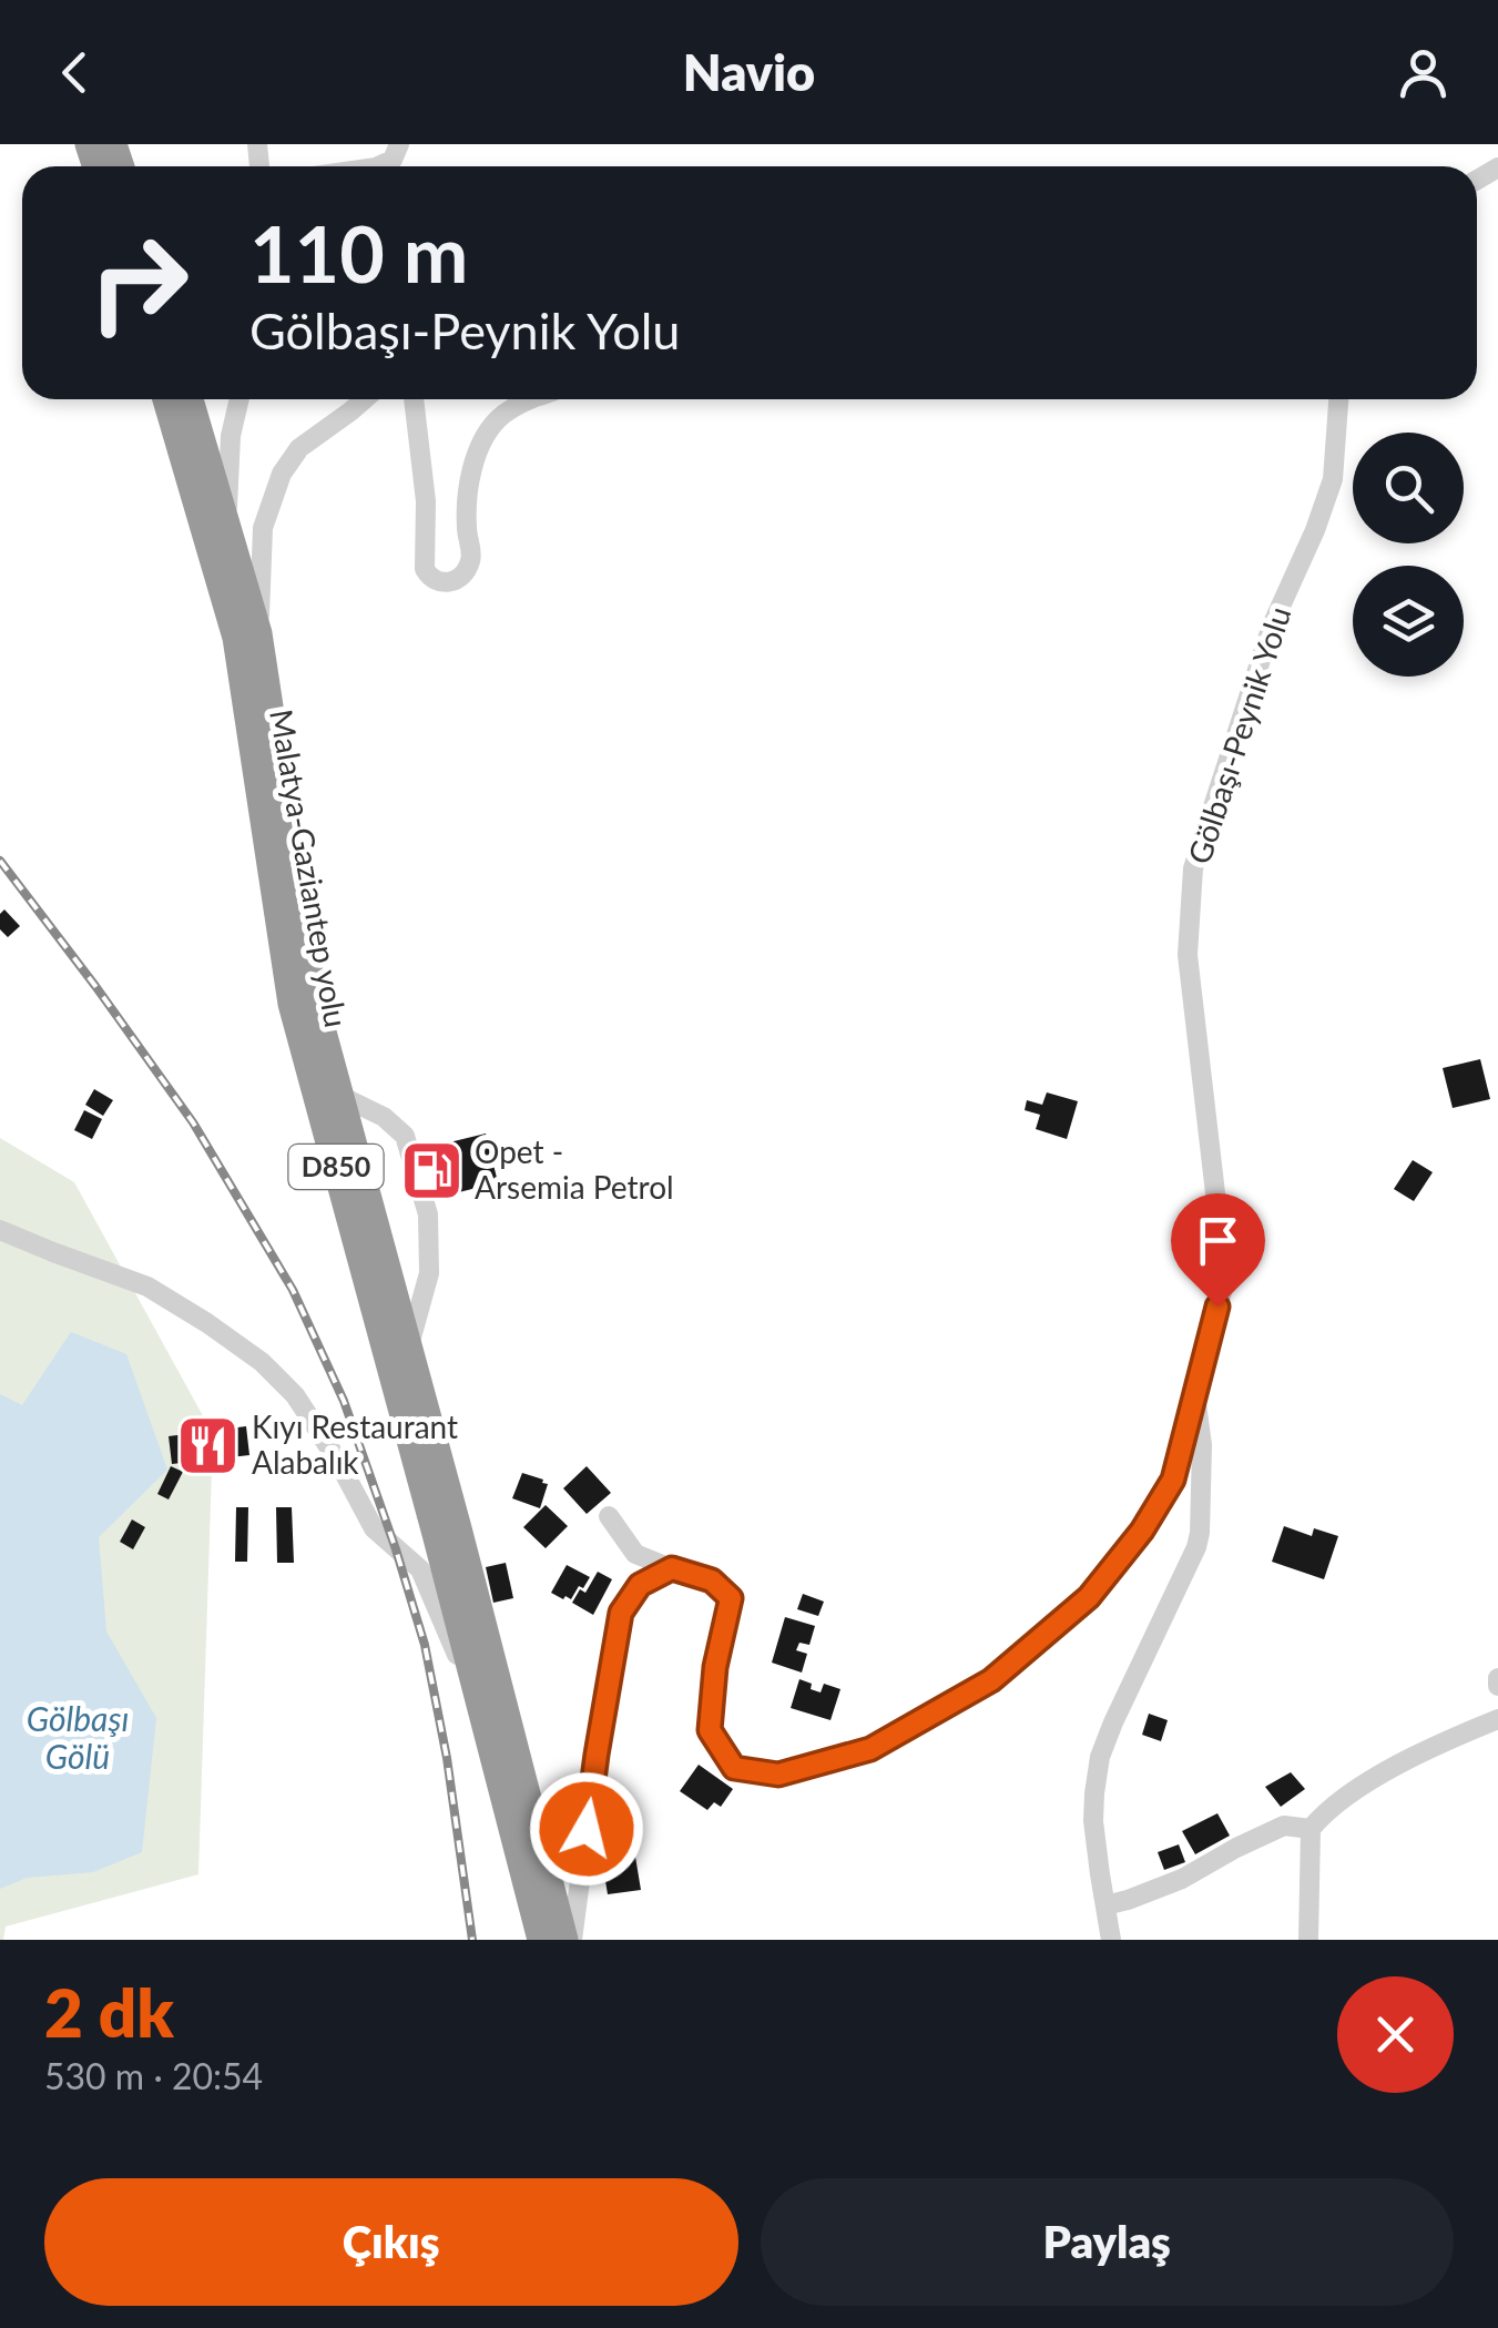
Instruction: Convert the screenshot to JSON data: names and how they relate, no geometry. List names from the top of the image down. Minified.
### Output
{"streets":{"highway":["Malatya-Gaziantep yolu","D850"],"street":["Gölbaşı-Peynik Yolu"]},"water":["Gölbaşı Gölü"],"places":{"fuel station":["Opet - Arsemia Petrol"],"restaurant":["Kıyı Restaurant Alabalık"]},"page":{"header":"Navio","turn":["110 m","Gölbaşı-Peynik Yolu"],"heading":["2 dk","530 m · 20:54"],"buttons":["Çıkış","Paylaş"]}}
